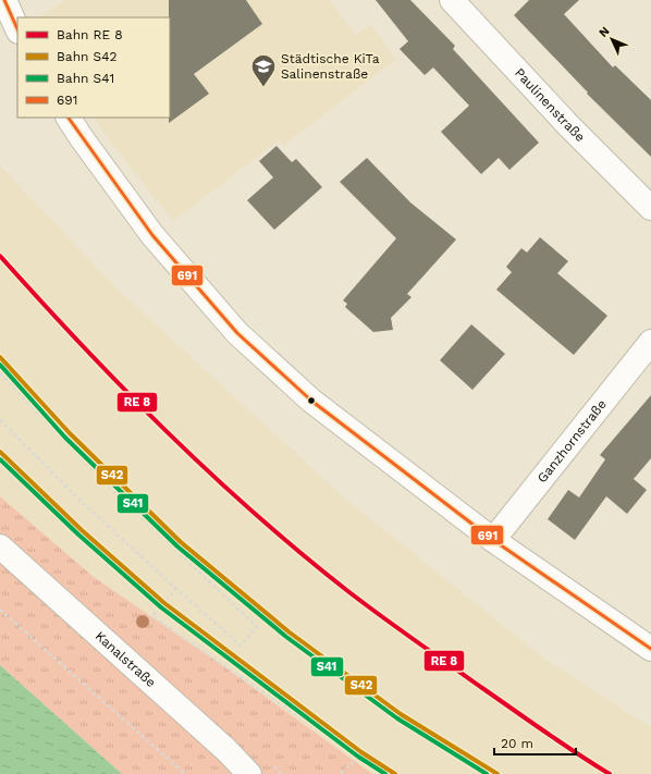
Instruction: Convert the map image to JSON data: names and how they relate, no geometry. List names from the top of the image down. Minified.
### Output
{"streets":{"street":["Paulinenstraße","Ganzhornstraße","Kanalstraße"]},"places":{"school or university":["Städtische KiTa Salinenstraße"]},"lines":["transit line 691","rail line S42","rail line S41"],"legend":["Bahn RE 8","Bahn S42","Bahn S41","691"],"scale_bar":"20 m","north":"top left"}
